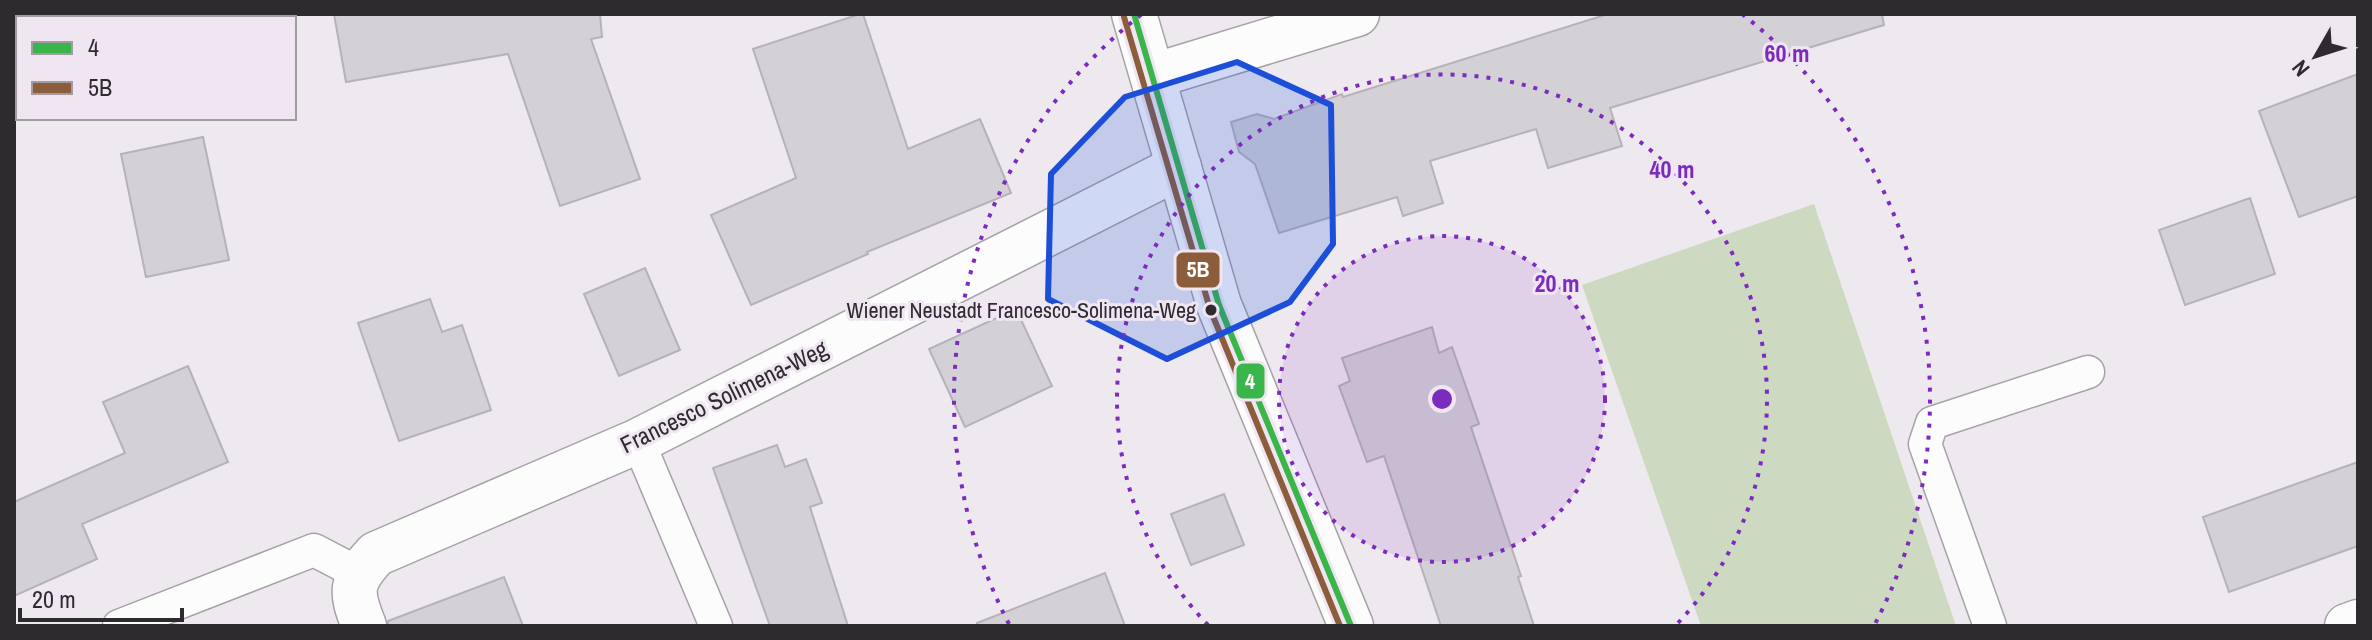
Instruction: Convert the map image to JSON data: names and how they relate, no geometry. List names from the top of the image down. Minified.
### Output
{"streets":{"street":["Francesco Solimena-Weg"]},"places":["Wiener Neustadt Francesco-Solimena-Weg"],"lines":["transit line 4","transit line 5B"],"legend":["4","5B"],"scale_bar":"20 m","north":"bottom left","rings":["60 m","40 m","20 m"]}
